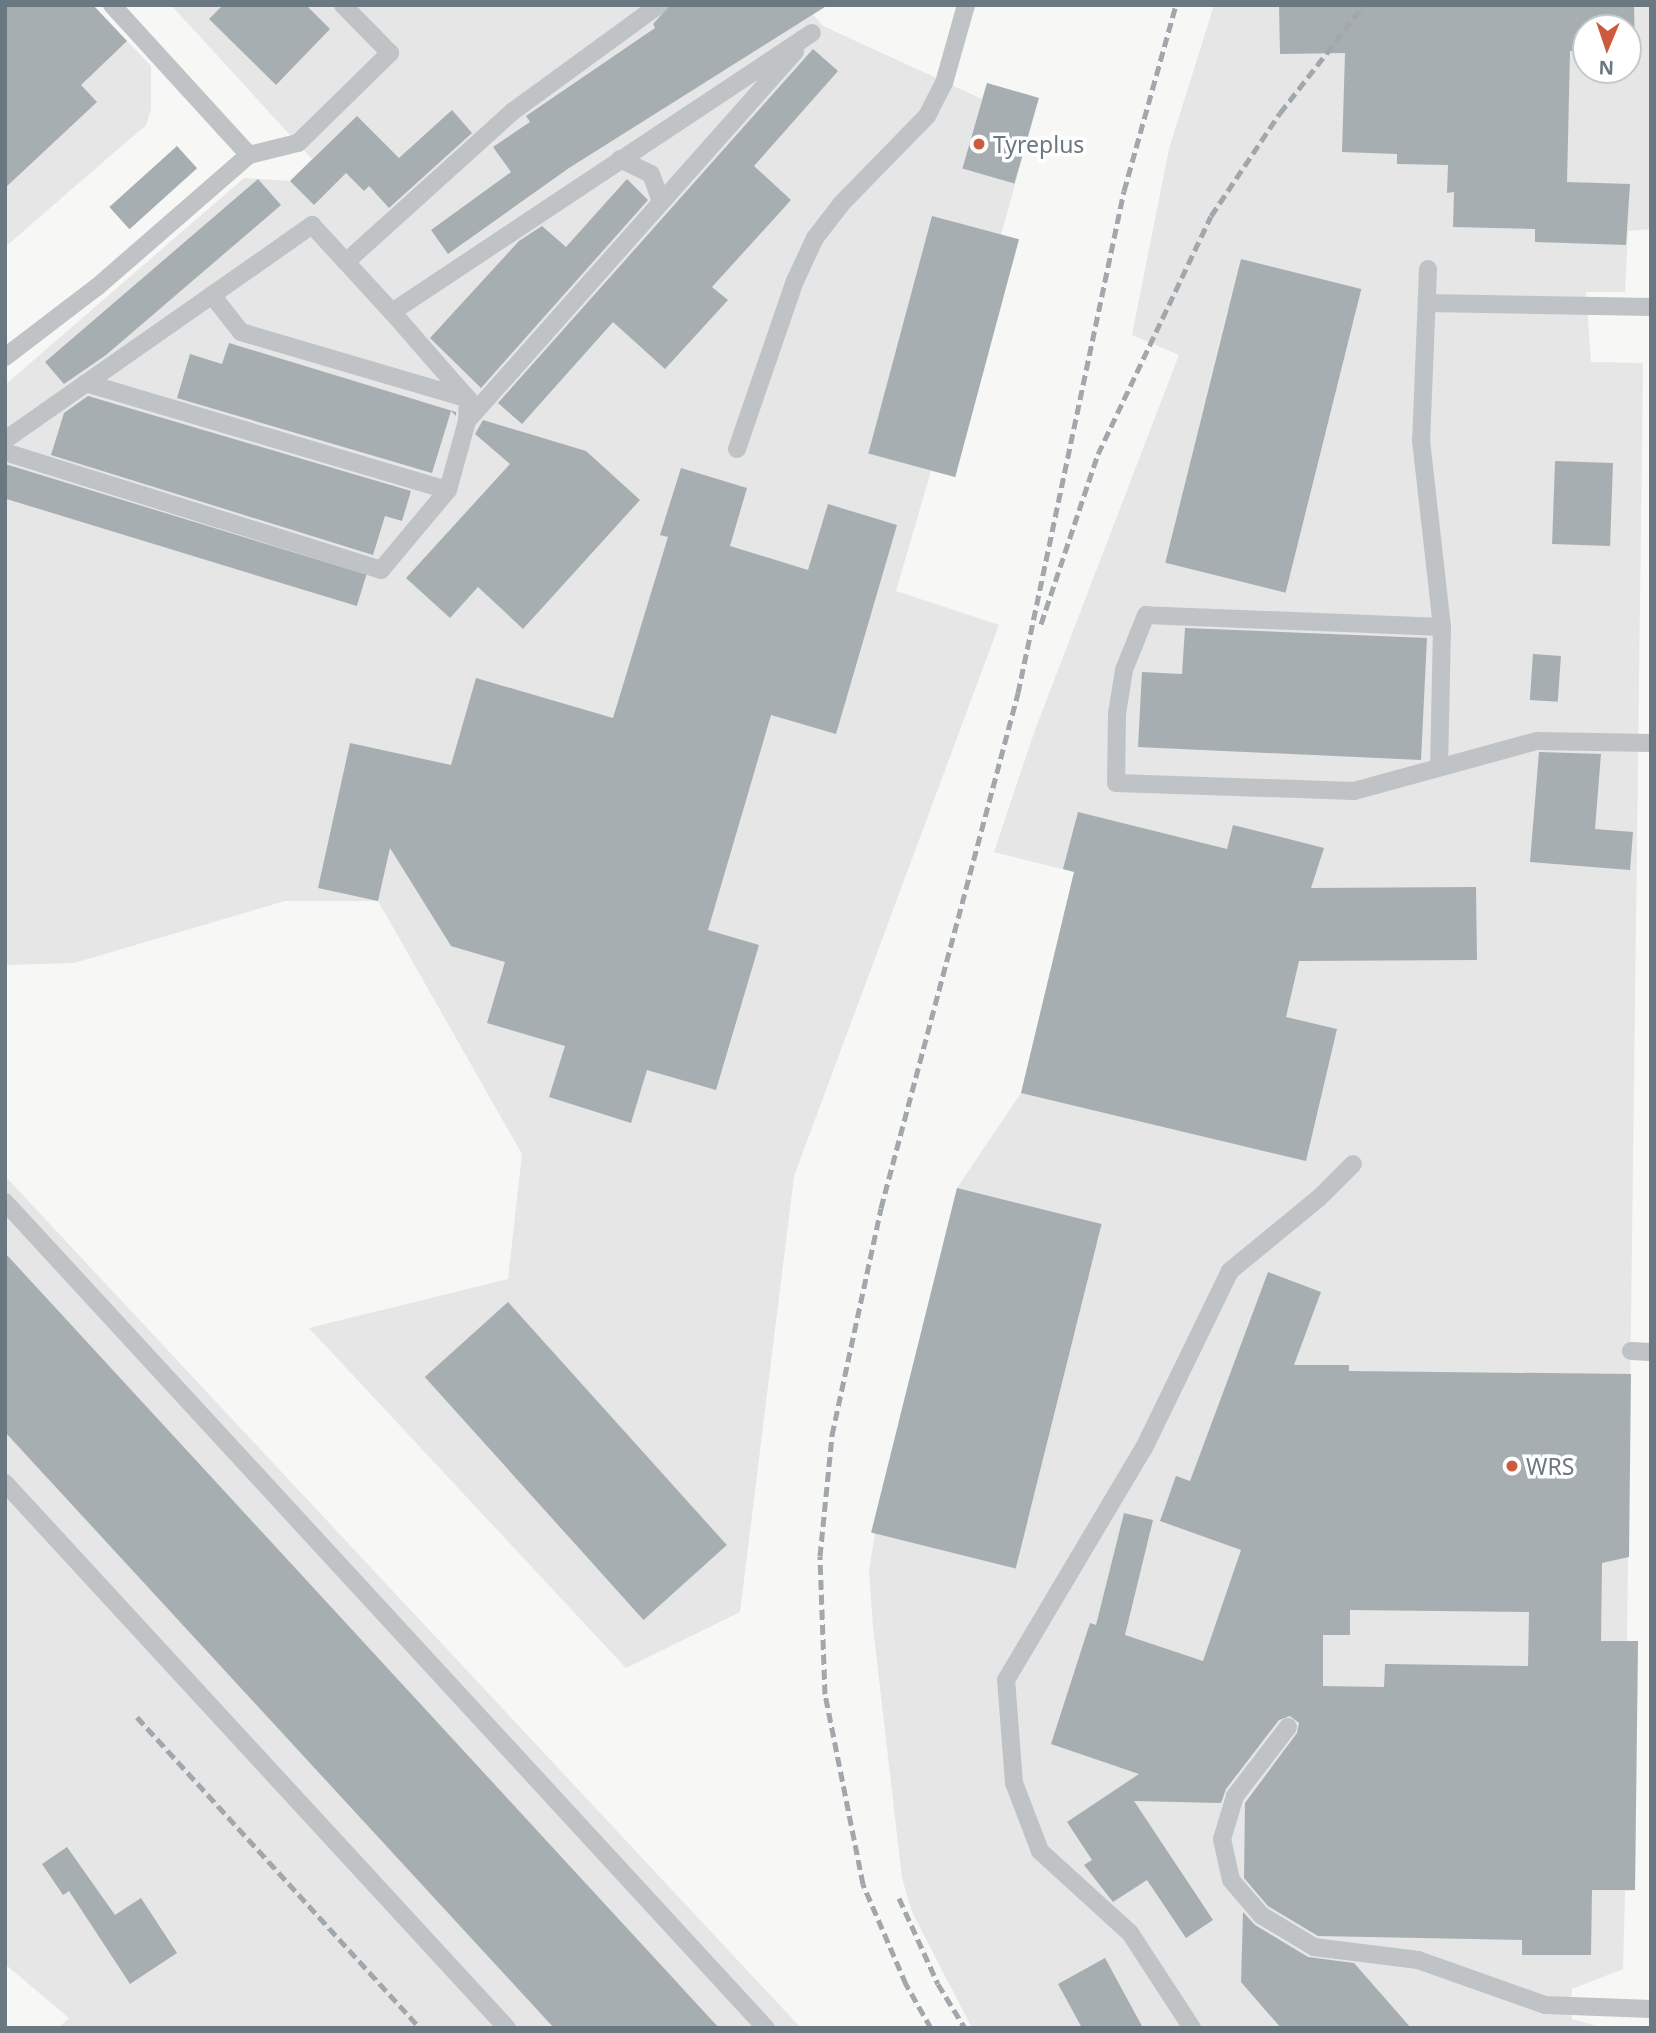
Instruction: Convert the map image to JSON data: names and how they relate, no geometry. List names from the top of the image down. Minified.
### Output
{"places":["Tyreplus","WRS"],"north":"bottom"}
